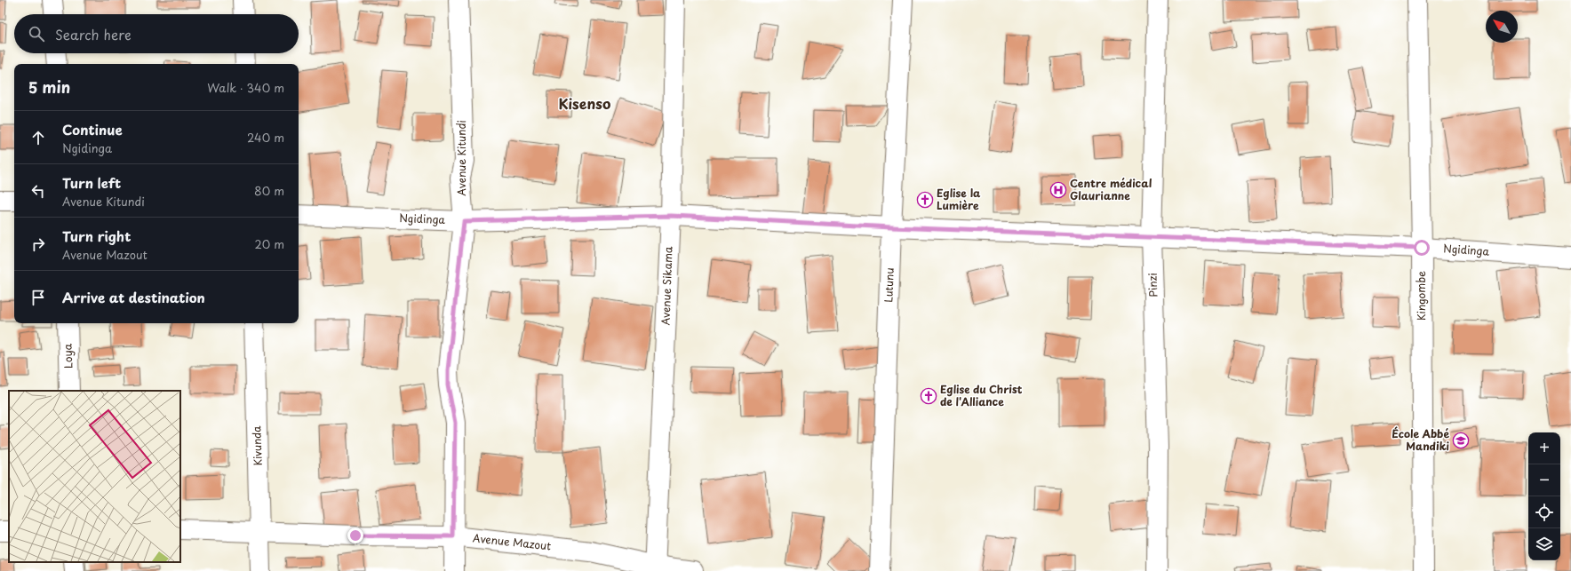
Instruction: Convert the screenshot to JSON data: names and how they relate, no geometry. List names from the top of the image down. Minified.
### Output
{"streets":{"street":["Avenue Kitundi","Ngidinga","Lutunu","Pinzi","Avenue Sikama","Kingombe","Loya","Kivunda","Avenue Mazout"]},"crossings":[["Avenue Kitundi","Ngidinga"],["Avenue Kitundi","Avenue Mazout"],["Ngidinga","Lutunu"],["Ngidinga","Pinzi"],["Ngidinga","Avenue Sikama"],["Ngidinga","Kingombe"],["Avenue Sikama","Avenue Mazout"],["Kivunda","Avenue Mazout"]],"districts":["Kisenso"],"places":{"hospital":["Centre médical Glaurianne"],"church":["Eglise la Lumière","Eglise du Christ de l'Alliance"],"school or university":["École Abbé Mandiki"]},"north":"top left","page":{"search":"Search here","heading":["5 min","Walk · 340 m"],"list":[["Continue","Ngidinga","240 m"],["Turn left","Avenue Kitundi","80 m"],["Turn right","Avenue Mazout","20 m"],"Arrive at destination"],"map_buttons":["+","−"]}}
